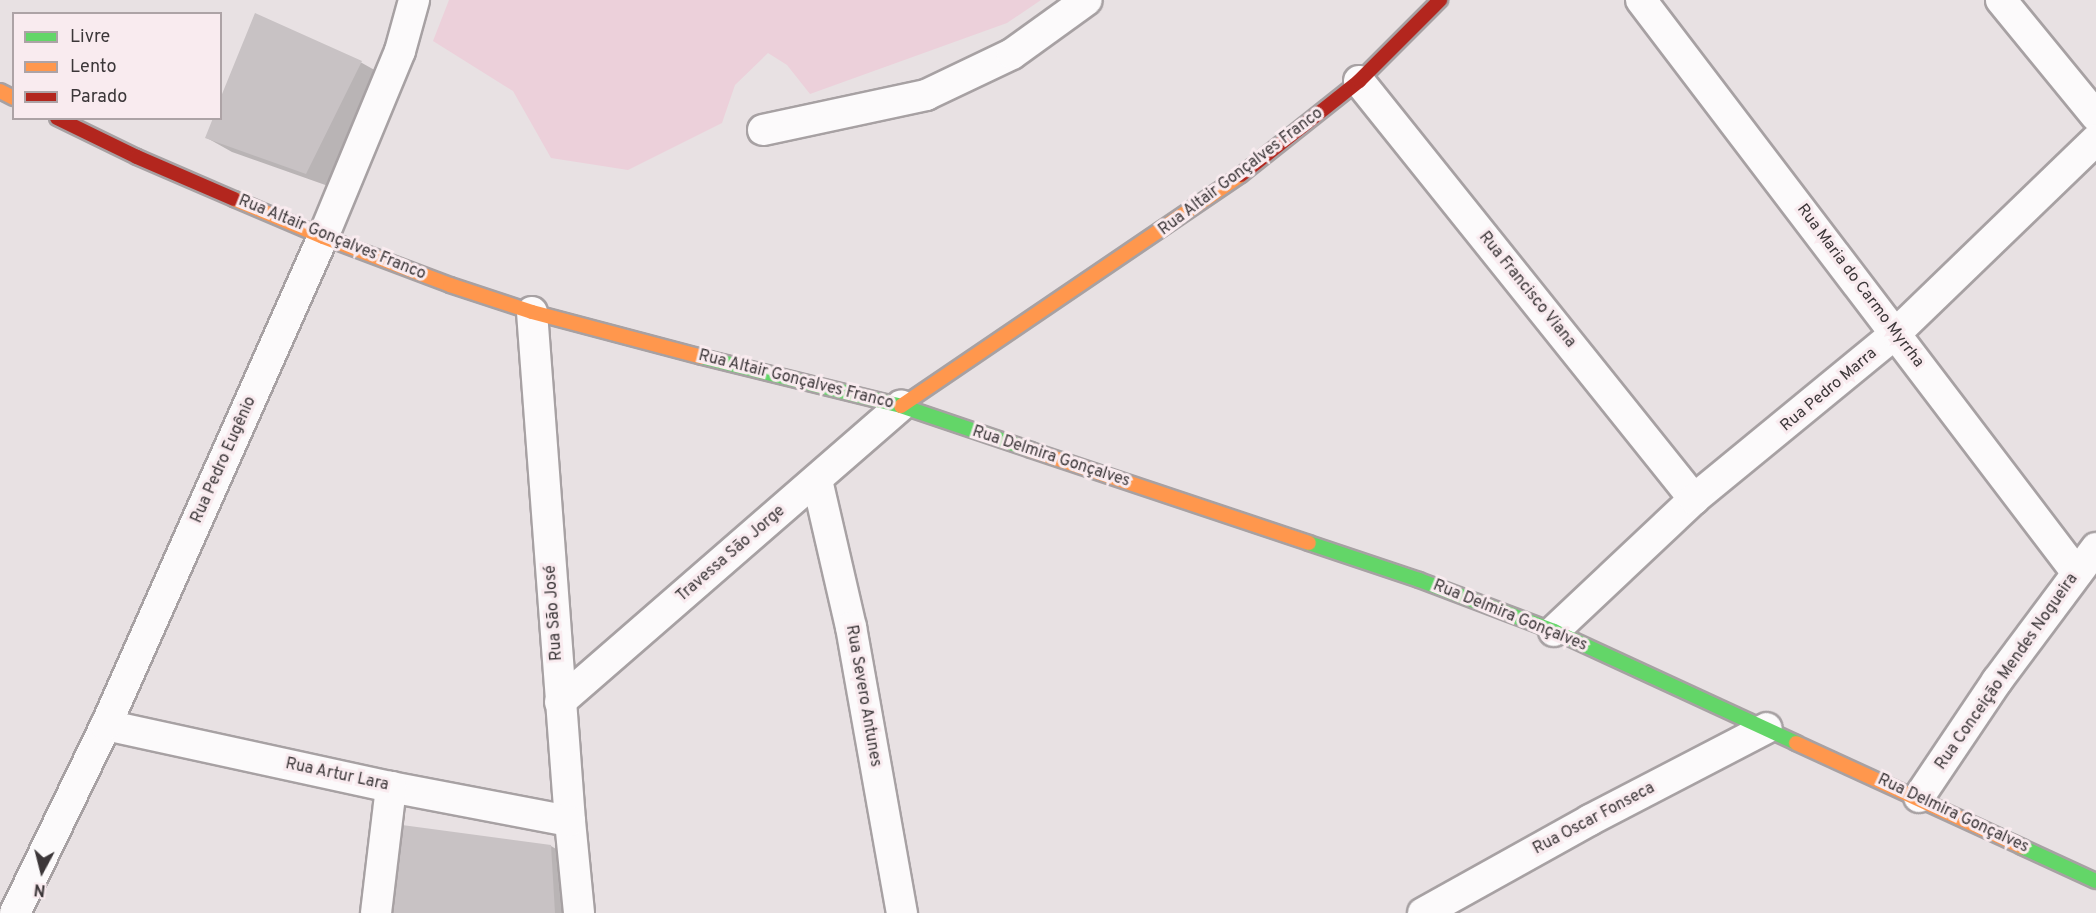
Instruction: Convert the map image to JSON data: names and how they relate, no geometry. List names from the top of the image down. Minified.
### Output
{"streets":{"street":["Rua Altair Gonçalves Franco","Rua Maria do Carmo Myrrha","Rua Francisco Viana","Rua Pedro Marra","Rua Delmira Gonçalves","Rua Pedro Eugênio","Travessa São Jorge","Rua São José","Rua Conceição Mendes Nogueira","Rua Severo Antunes","Rua Artur Lara","Rua Oscar Fonseca"]},"crossings":[["Rua Altair Gonçalves Franco","Rua Francisco Viana"],["Rua Altair Gonçalves Franco","Rua Delmira Gonçalves"],["Rua Altair Gonçalves Franco","Rua Pedro Eugênio"],["Rua Altair Gonçalves Franco","Travessa São Jorge"],["Rua Altair Gonçalves Franco","Rua São José"],["Rua Maria do Carmo Myrrha","Rua Pedro Marra"],["Rua Maria do Carmo Myrrha","Rua Conceição Mendes Nogueira"],["Rua Francisco Viana","Rua Pedro Marra"],["Rua Pedro Marra","Rua Delmira Gonçalves"],["Rua Delmira Gonçalves","Travessa São Jorge"],["Rua Delmira Gonçalves","Rua Conceição Mendes Nogueira"],["Rua Delmira Gonçalves","Rua Oscar Fonseca"],["Rua Pedro Eugênio","Rua Artur Lara"],["Travessa São Jorge","Rua São José"],["Travessa São Jorge","Rua Severo Antunes"],["Rua São José","Rua Artur Lara"]],"legend":["Livre","Lento","Parado"],"north":"bottom"}
